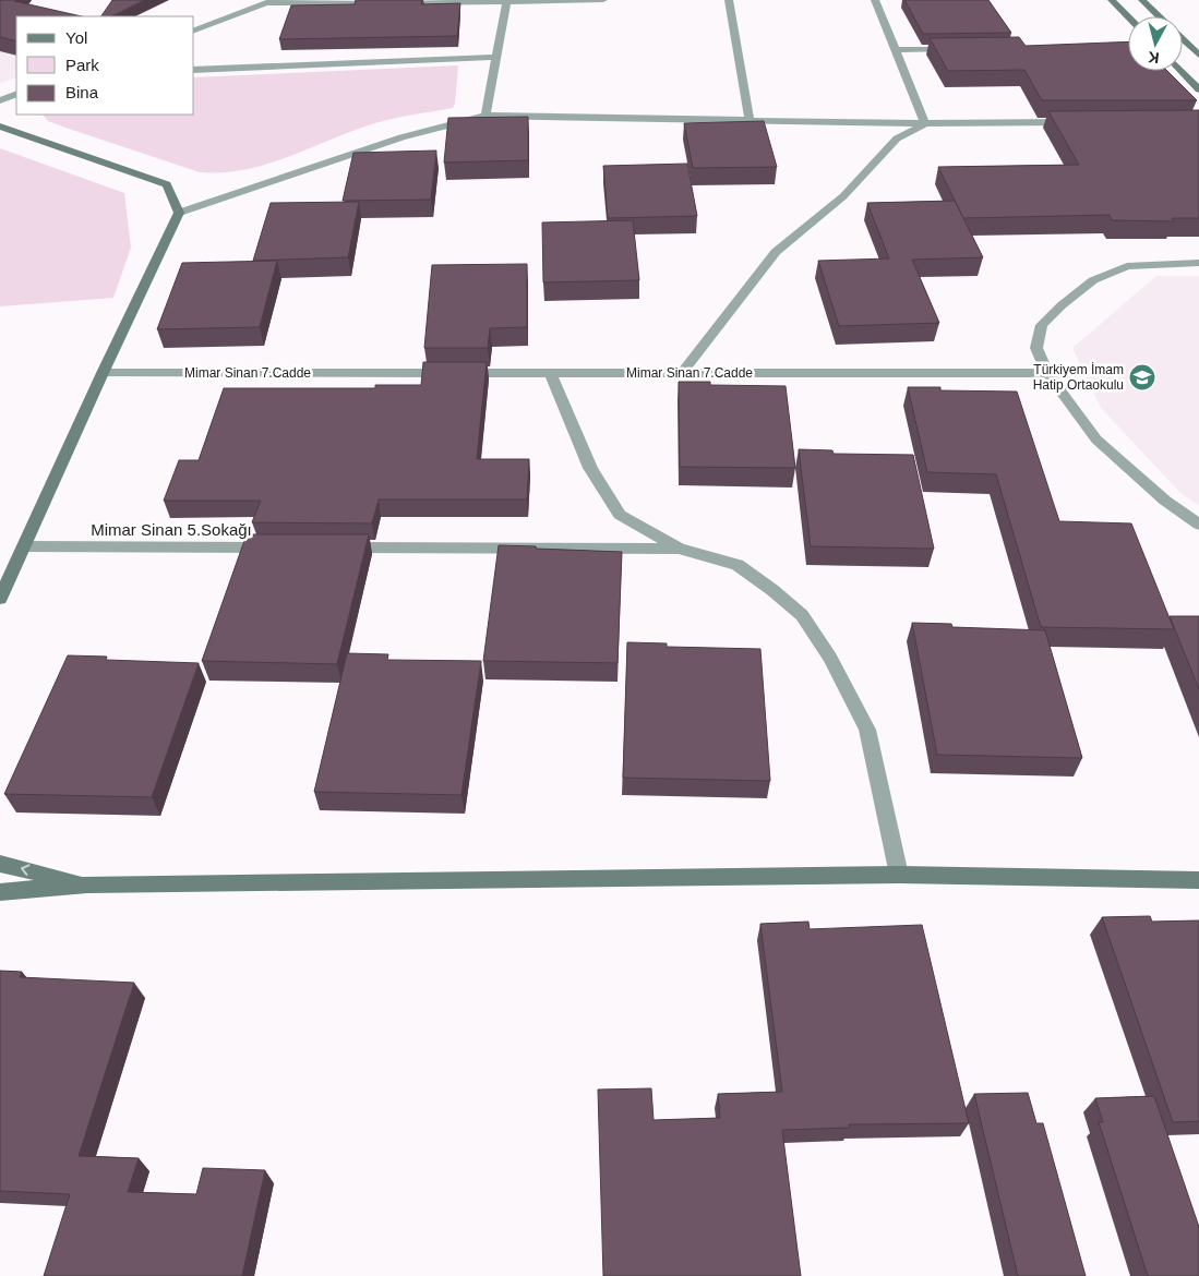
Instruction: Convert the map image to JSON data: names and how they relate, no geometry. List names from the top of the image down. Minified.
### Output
{"streets":{"street":["Mimar Sinan 7.Cadde","Mimar Sinan 5.Sokağı"]},"places":{"school or university":["Türkiyem İmam Hatip Ortaokulu"]},"legend":["Yol","Park","Bina"],"north":"bottom"}
